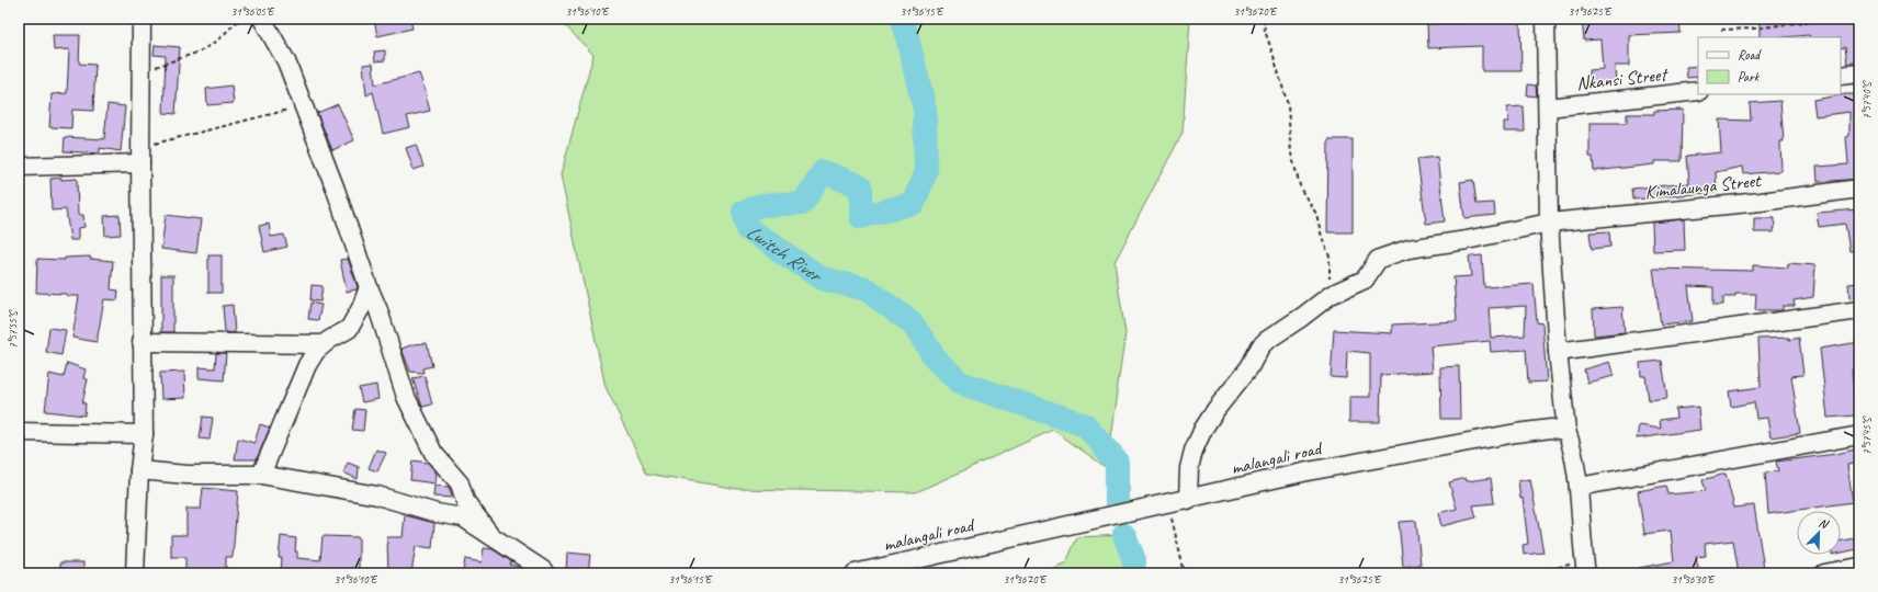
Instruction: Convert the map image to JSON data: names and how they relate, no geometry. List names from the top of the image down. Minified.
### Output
{"streets":{"street":["Nkansi Street","Kimalaunga Street","malangali road"]},"crossings":[["Kimalaunga Street","malangali road"]],"water":["Lwitch River"],"legend":["Road","Park"],"north":"top right","coordinates":["31°36'05\"E","31°36'10\"E","31°36'15\"E","31°36'20\"E","31°36'25\"E","7°57'40\"S","7°57'55\"S","7°57'45\"S","31°36'30\"E"]}
